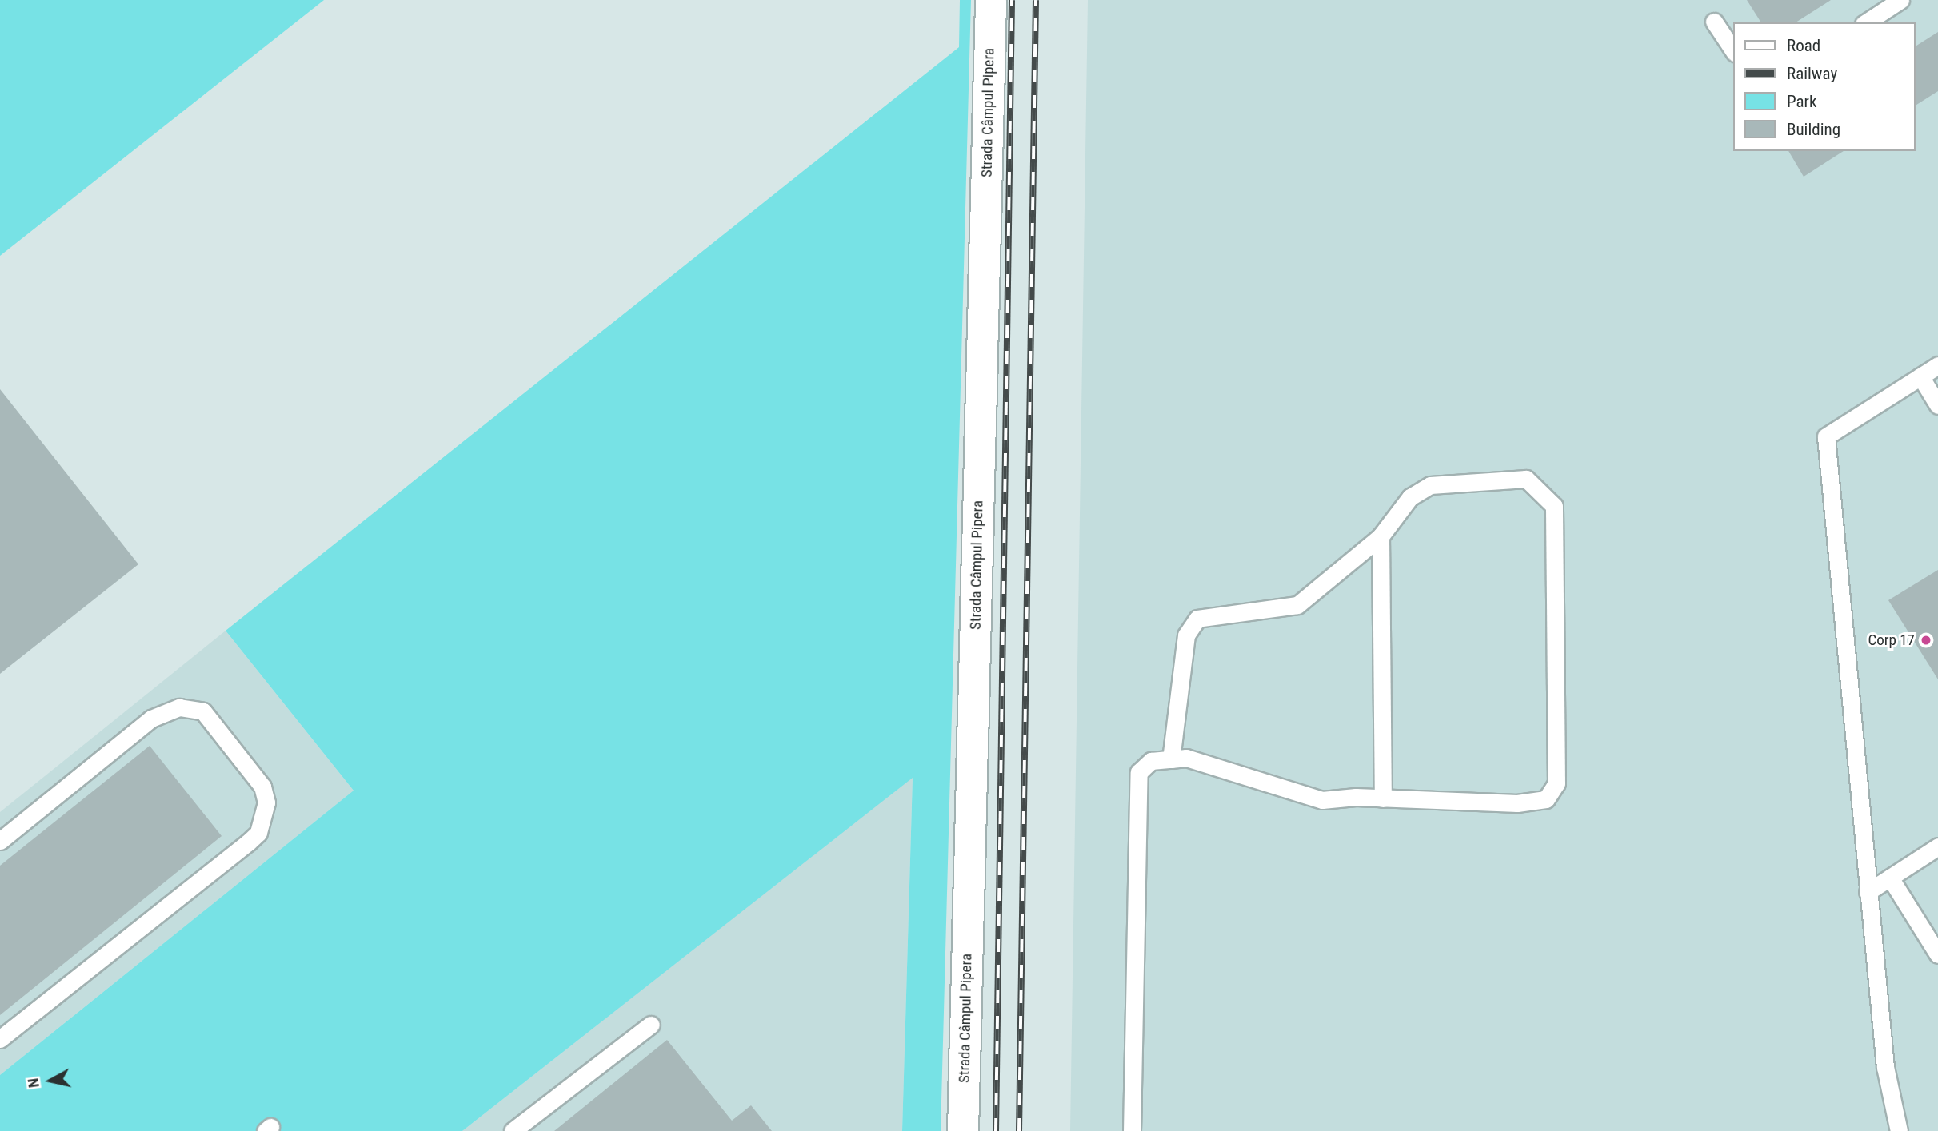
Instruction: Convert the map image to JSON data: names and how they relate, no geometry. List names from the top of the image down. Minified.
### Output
{"streets":{"street":["Strada Câmpul Pipera"]},"places":["Corp 17"],"legend":["Road","Railway","Park","Building"],"north":"left"}
